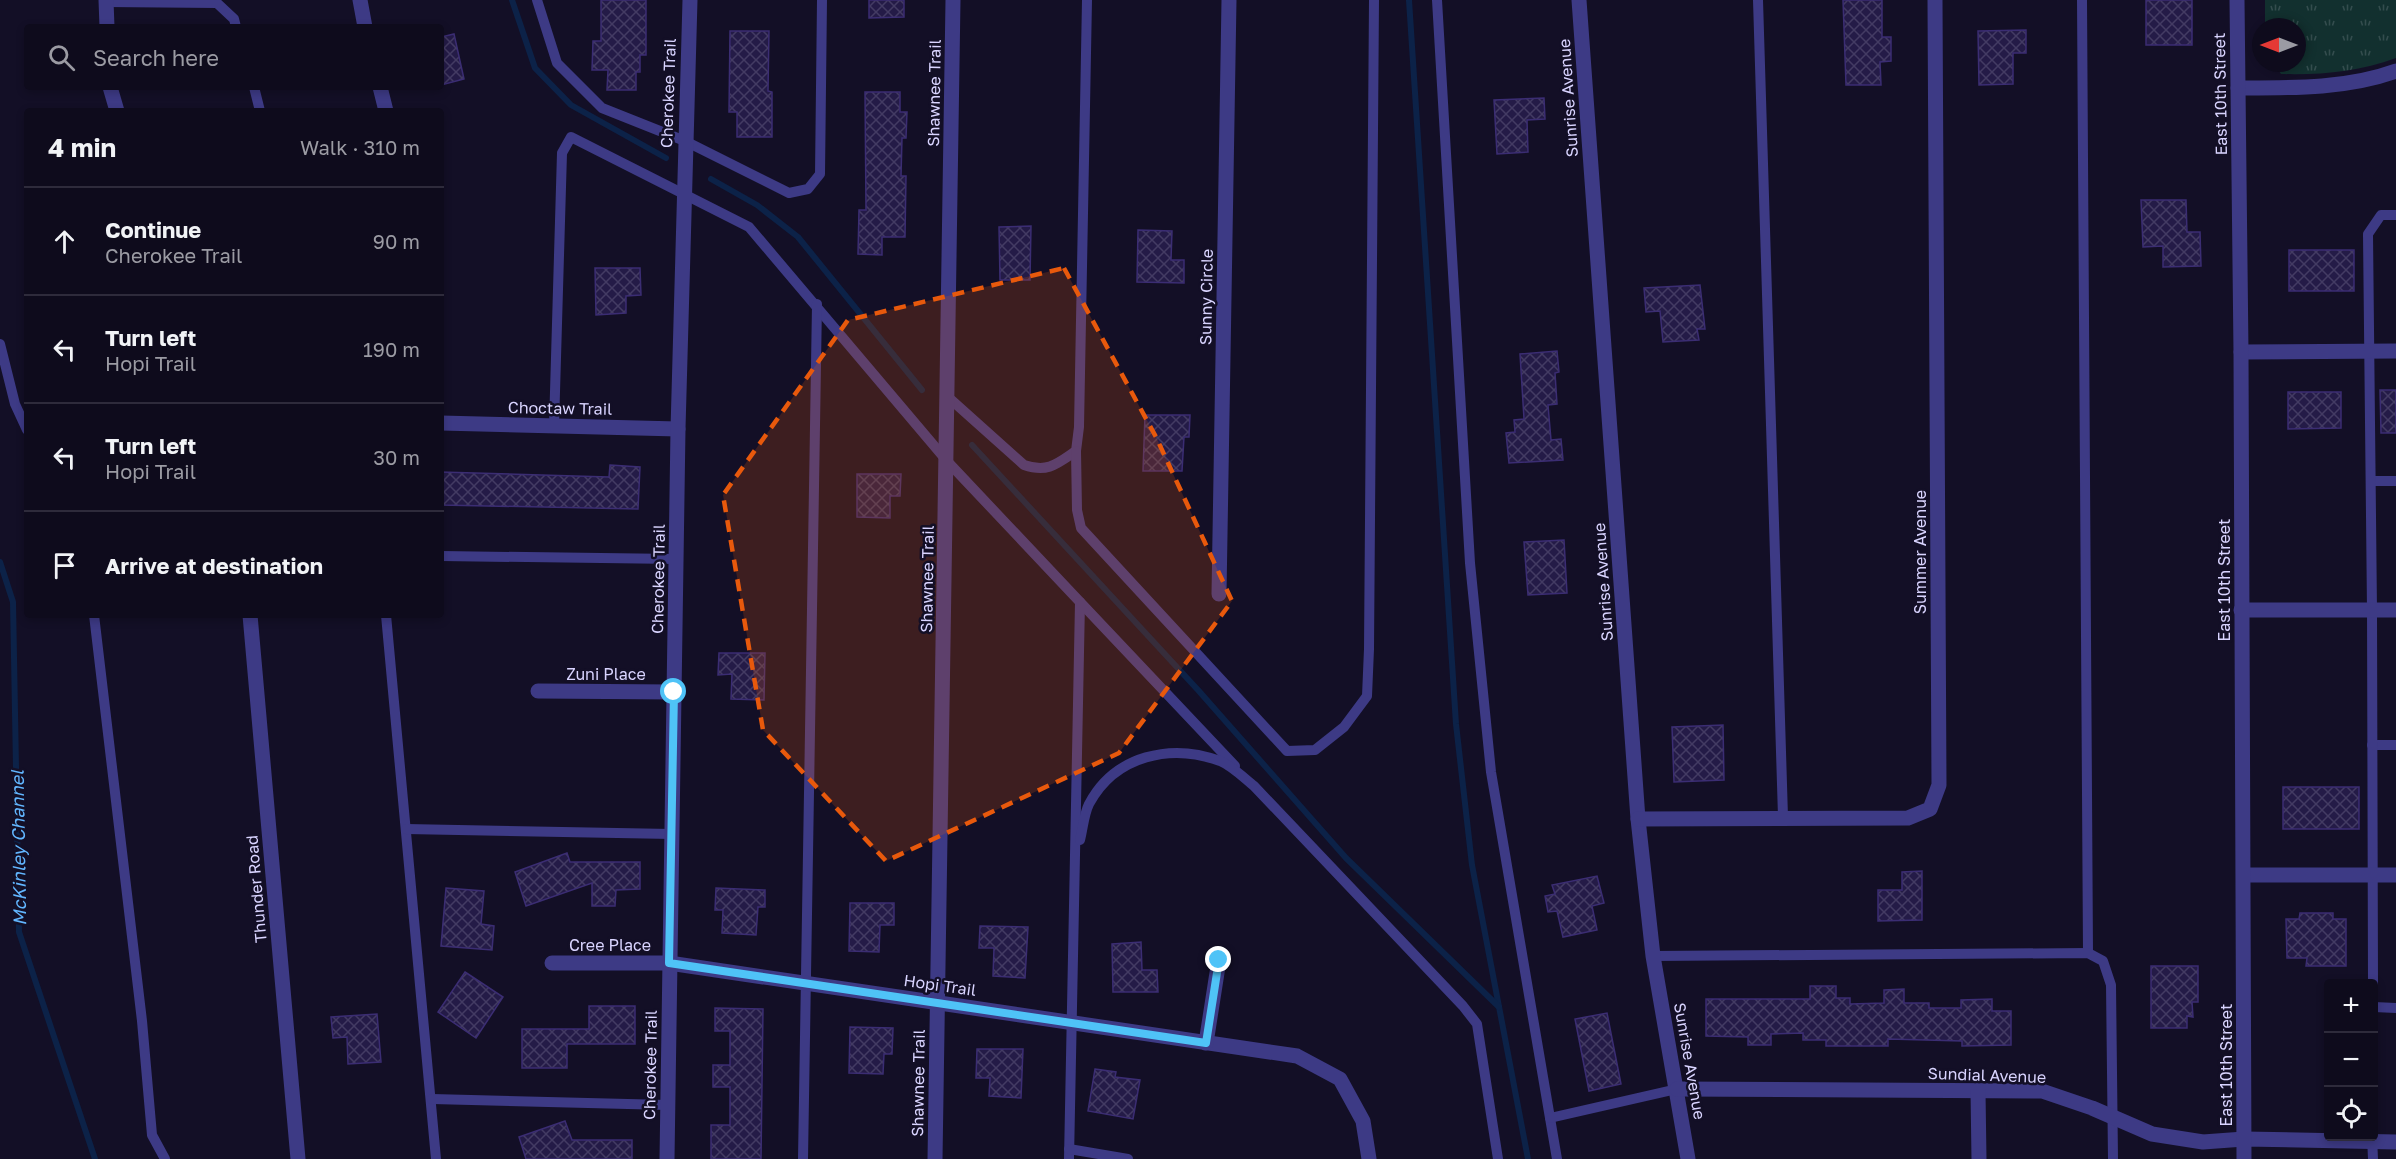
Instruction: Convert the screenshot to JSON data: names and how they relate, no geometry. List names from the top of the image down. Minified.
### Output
{"streets":{"street":["Cherokee Trail","Shawnee Trail","East 10th Street","Sunrise Avenue","Sunny Circle","Choctaw Trail","Summer Avenue","Zuni Place","Thunder Road","Cree Place","Hopi Trail","Sundial Avenue"]},"crossings":[["Cherokee Trail","Choctaw Trail"],["Cherokee Trail","Zuni Place"],["Cherokee Trail","Cree Place"],["Cherokee Trail","Hopi Trail"],["Shawnee Trail","Hopi Trail"],["East 10th Street","Sundial Avenue"],["Sunrise Avenue","Summer Avenue"],["Sunrise Avenue","Sundial Avenue"],["Cree Place","Hopi Trail"]],"water":["McKinley Channel"],"north":"left","page":{"search":"Search here","heading":["4 min","Walk · 310 m"],"list":[["Continue","Cherokee Trail","90 m"],["Turn left","Hopi Trail","190 m"],["Turn left","Hopi Trail","30 m"],"Arrive at destination"],"map_buttons":["+","−"]}}
